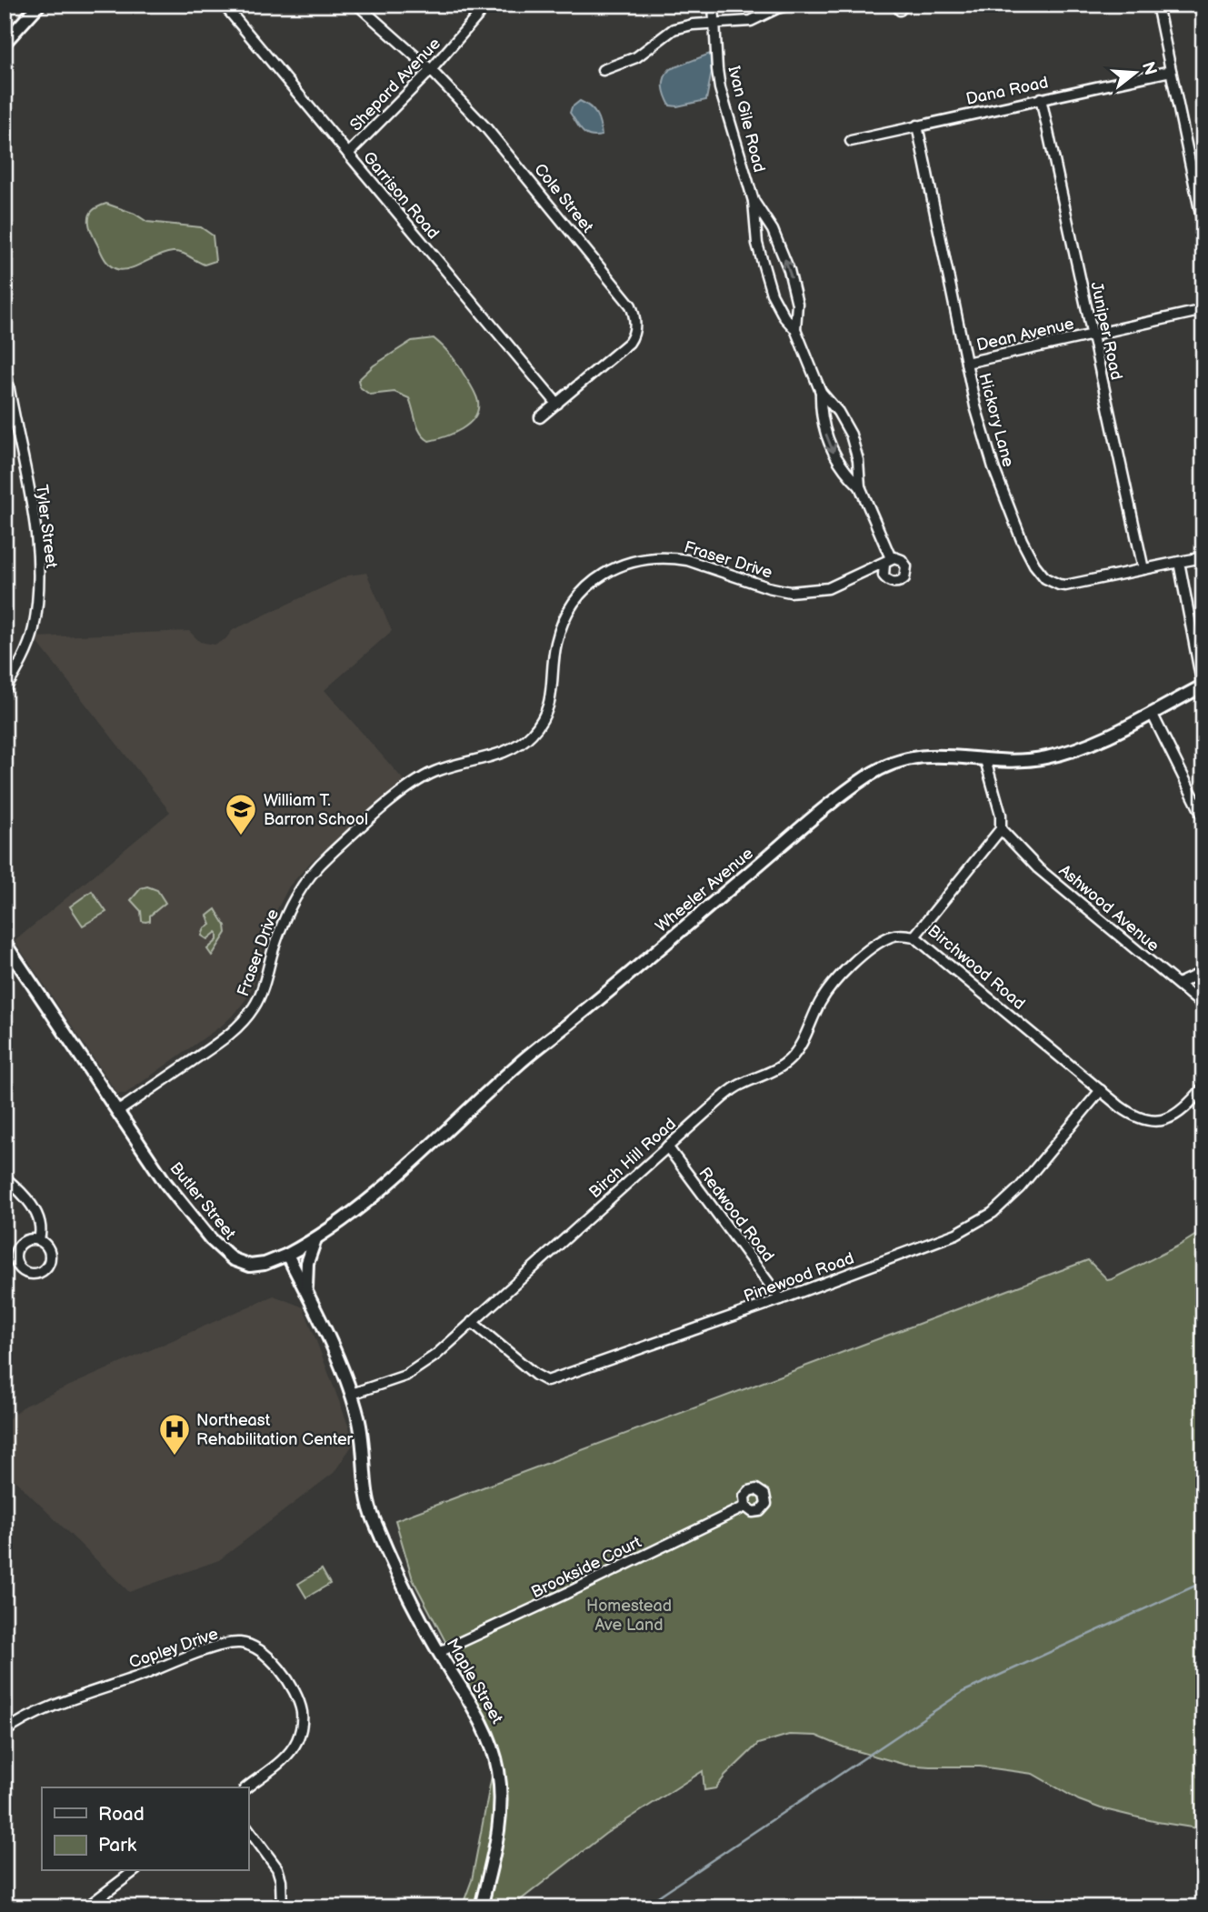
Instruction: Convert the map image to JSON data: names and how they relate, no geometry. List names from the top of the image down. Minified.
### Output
{"streets":{"street":["Shepard Avenue","Dana Road","Ivan Gile Road","Garrison Road","Cole Street","Juniper Road","Dean Avenue","Hickory Lane","Tyler Street","Fraser Drive","Wheeler Avenue","Ashwood Avenue","Birchwood Road","Birch Hill Road","Butler Street","Redwood Road","Pinewood Road","Brookside Court","Copley Drive","Maple Street"]},"crossings":[["Shepard Avenue","Garrison Road"],["Shepard Avenue","Cole Street"],["Dana Road","Juniper Road"],["Dana Road","Hickory Lane"],["Ivan Gile Road","Fraser Drive"],["Garrison Road","Cole Street"],["Juniper Road","Dean Avenue"],["Juniper Road","Hickory Lane"],["Dean Avenue","Hickory Lane"],["Fraser Drive","Butler Street"],["Wheeler Avenue","Butler Street"],["Ashwood Avenue","Birchwood Road"],["Birchwood Road","Birch Hill Road"],["Birchwood Road","Pinewood Road"],["Birch Hill Road","Redwood Road"],["Birch Hill Road","Pinewood Road"],["Birch Hill Road","Maple Street"],["Redwood Road","Pinewood Road"],["Brookside Court","Maple Street"]],"parks":["Homestead Ave Land"],"places":{"school or university":["William T. Barron School"],"hospital":["Northeast Rehabilitation Center"]},"legend":["Road","Park"],"north":"right"}
